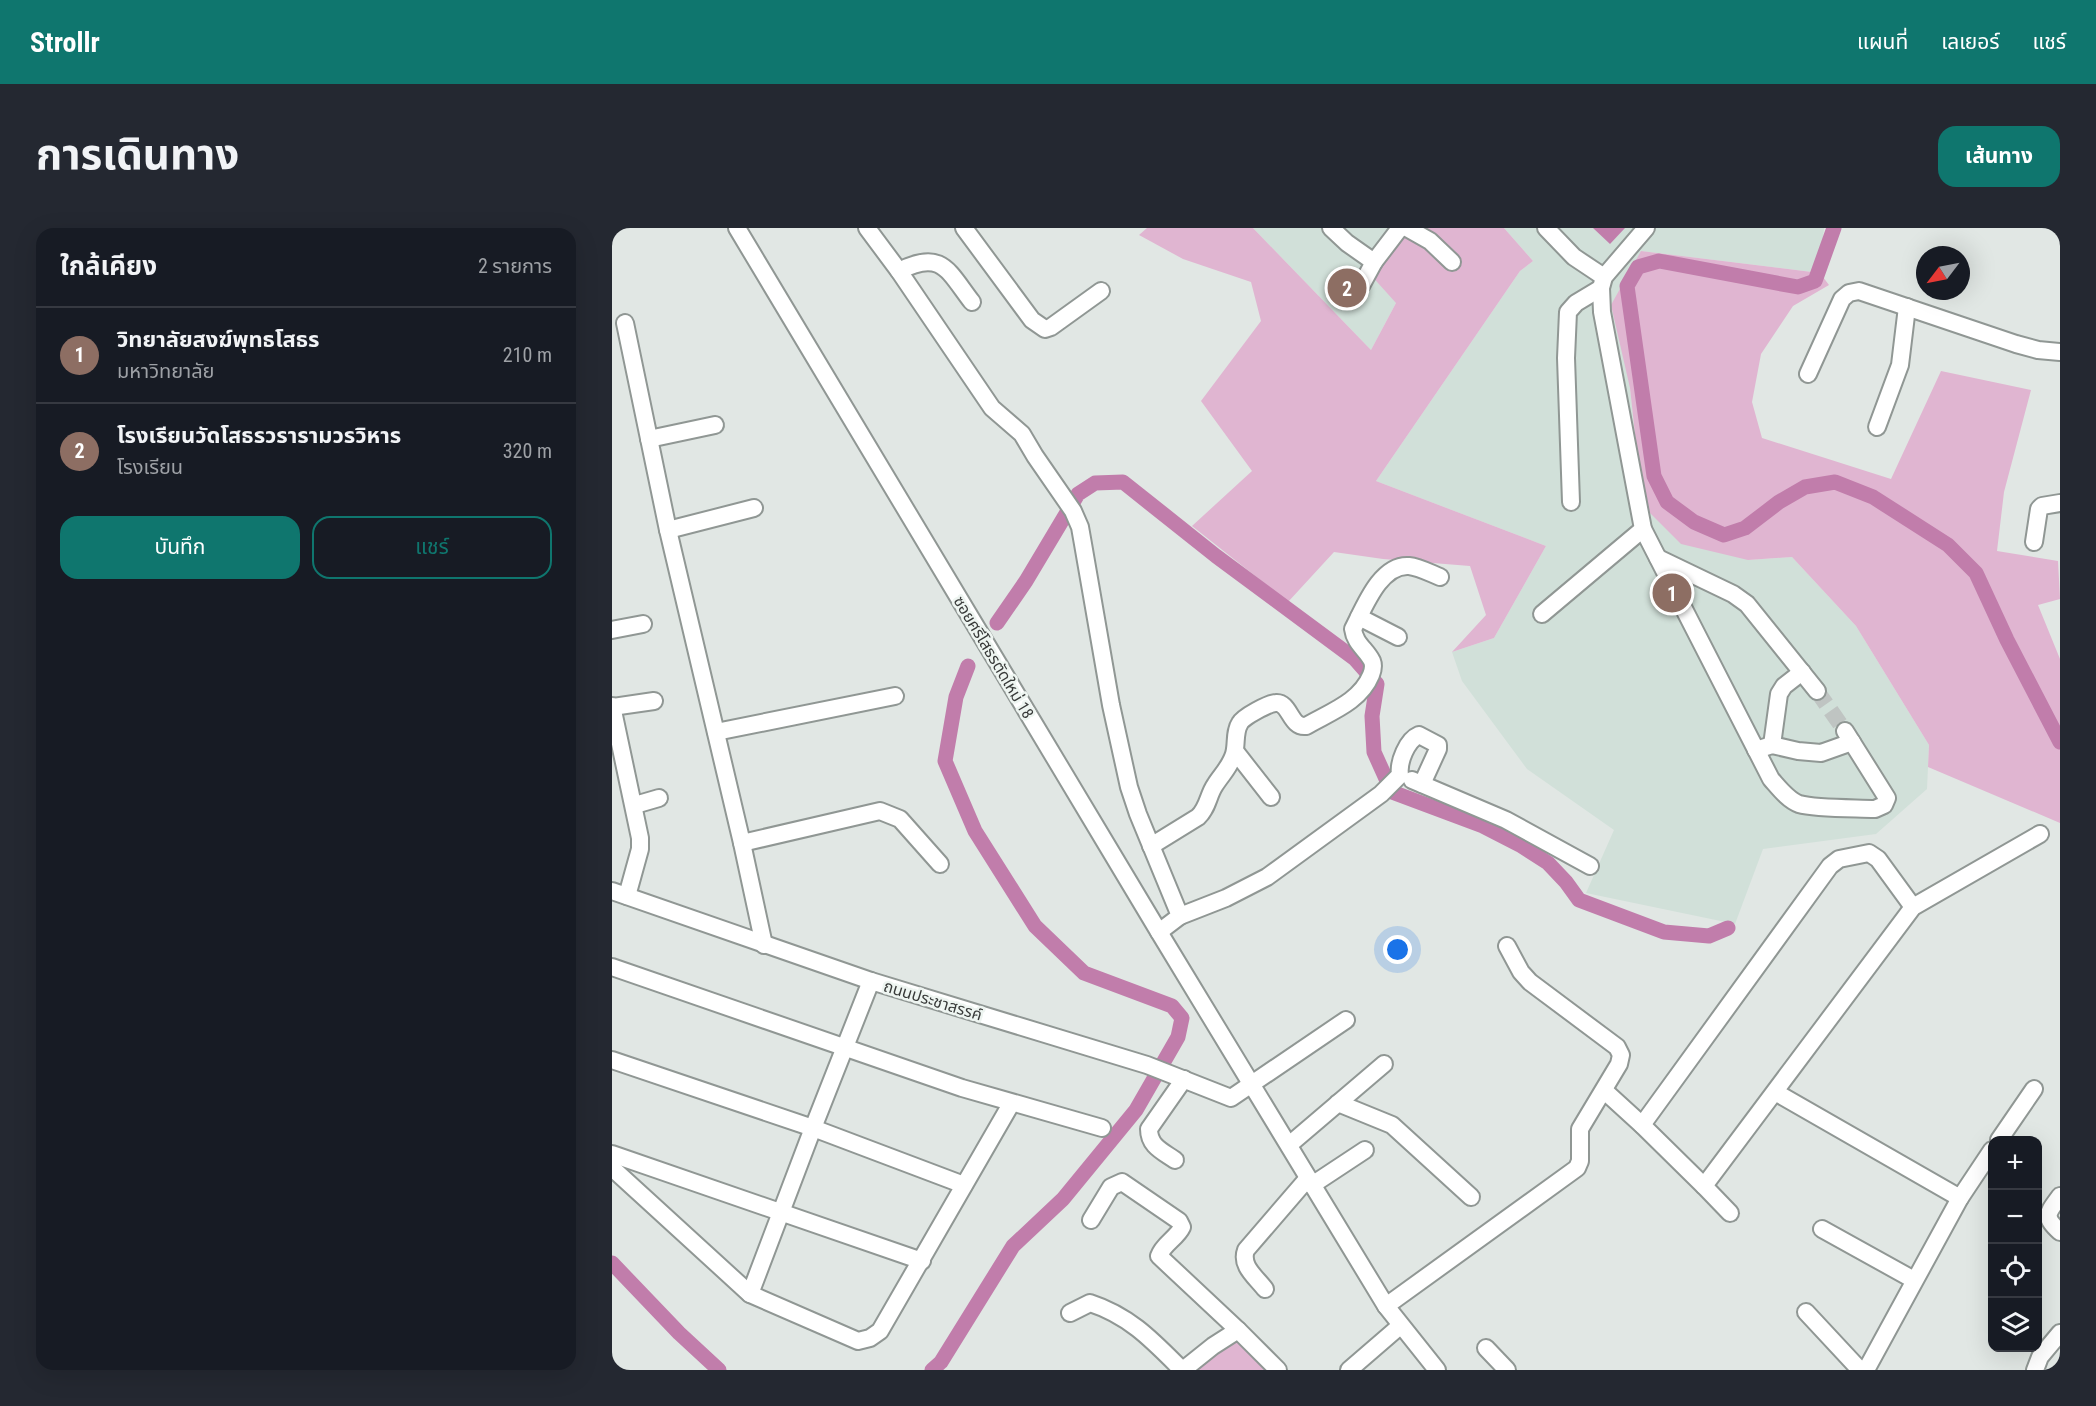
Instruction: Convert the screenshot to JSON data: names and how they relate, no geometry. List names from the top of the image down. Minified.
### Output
{"streets":{"street":["ซอยศรีโสธรตัดใหม่ 18","ถนนประชาสรรค์"]},"crossings":[["ซอยศรีโสธรตัดใหม่ 18","ถนนประชาสรรค์"]],"north":"bottom left","page":{"header":"Strollr","nav":["แผนที่","เลเยอร์","แชร์"],"title":"การเดินทาง","buttons":["เส้นทาง",["บันทึก","แชร์"]],"heading":["ใกล้เคียง","2 รายการ"],"pins":["2","1"],"list":[{"mark":"1","name":"วิทยาลัยสงฆ์พุทธโสธร","note":"มหาวิทยาลัย","value":"210 m"},{"mark":"2","name":"โรงเรียนวัดโสธรวรารามวรวิหาร","note":"โรงเรียน","value":"320 m"}],"map_buttons":["+","−"]}}
